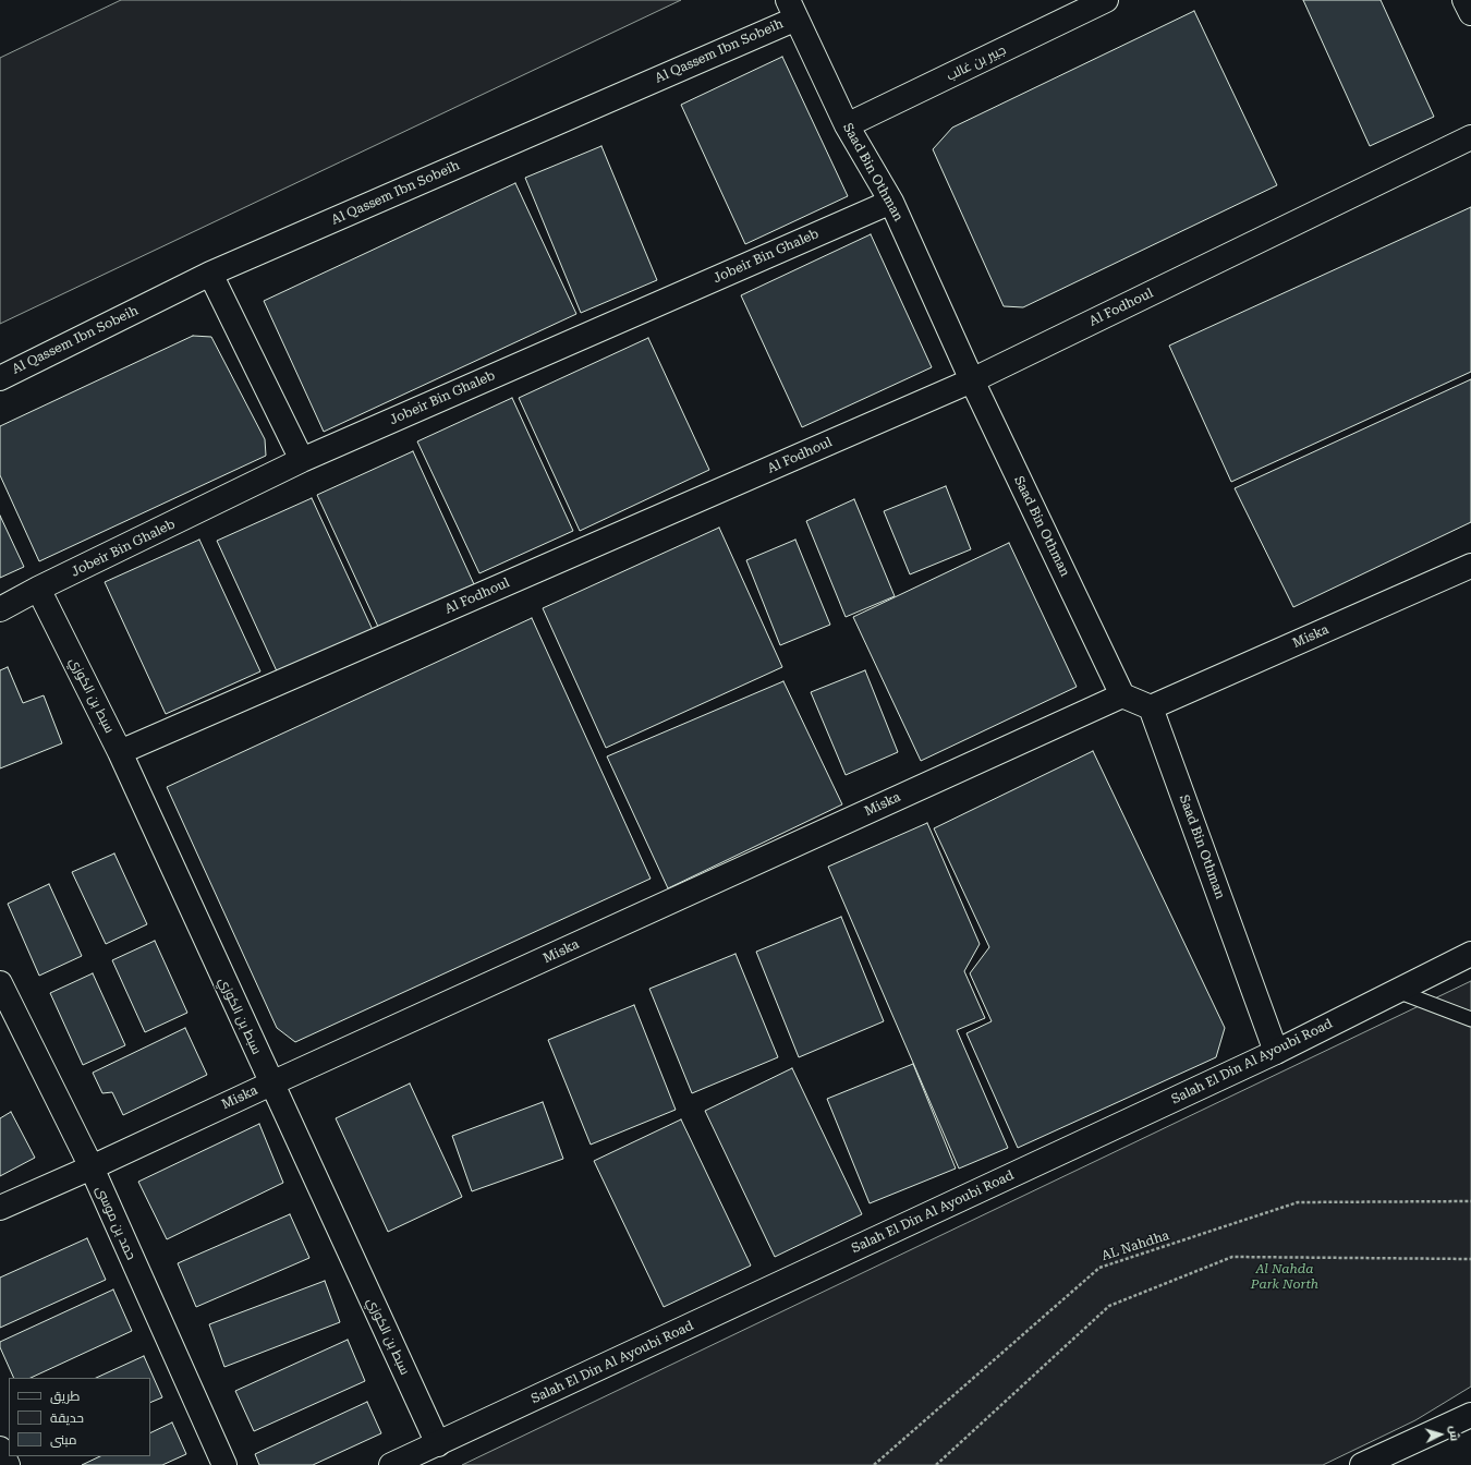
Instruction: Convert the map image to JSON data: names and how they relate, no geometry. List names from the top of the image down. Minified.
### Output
{"streets":{"street":["Al Qassem Ibn Sobeih","جبير بن غالب","Saad Bin Othman","Jobeir Bin Ghaleb","Al Fodhoul","Miska","سبط بن الكوزي","Salah El Din Al Ayoubi Road","حمد بن موسى"],"path":["AL Nahdha"]},"crossings":[["Al Qassem Ibn Sobeih","Saad Bin Othman"],["جبير بن غالب","Saad Bin Othman"],["Saad Bin Othman","Jobeir Bin Ghaleb"],["Saad Bin Othman","Al Fodhoul"],["Saad Bin Othman","Miska"],["Saad Bin Othman","Salah El Din Al Ayoubi Road"],["Jobeir Bin Ghaleb","سبط بن الكوزي"],["Al Fodhoul","سبط بن الكوزي"],["Miska","سبط بن الكوزي"],["Miska","حمد بن موسى"],["سبط بن الكوزي","Salah El Din Al Ayoubi Road"]],"parks":["Al Nahda Park North"],"legend":["طريق","حديقة","مبنى"],"north":"right"}
